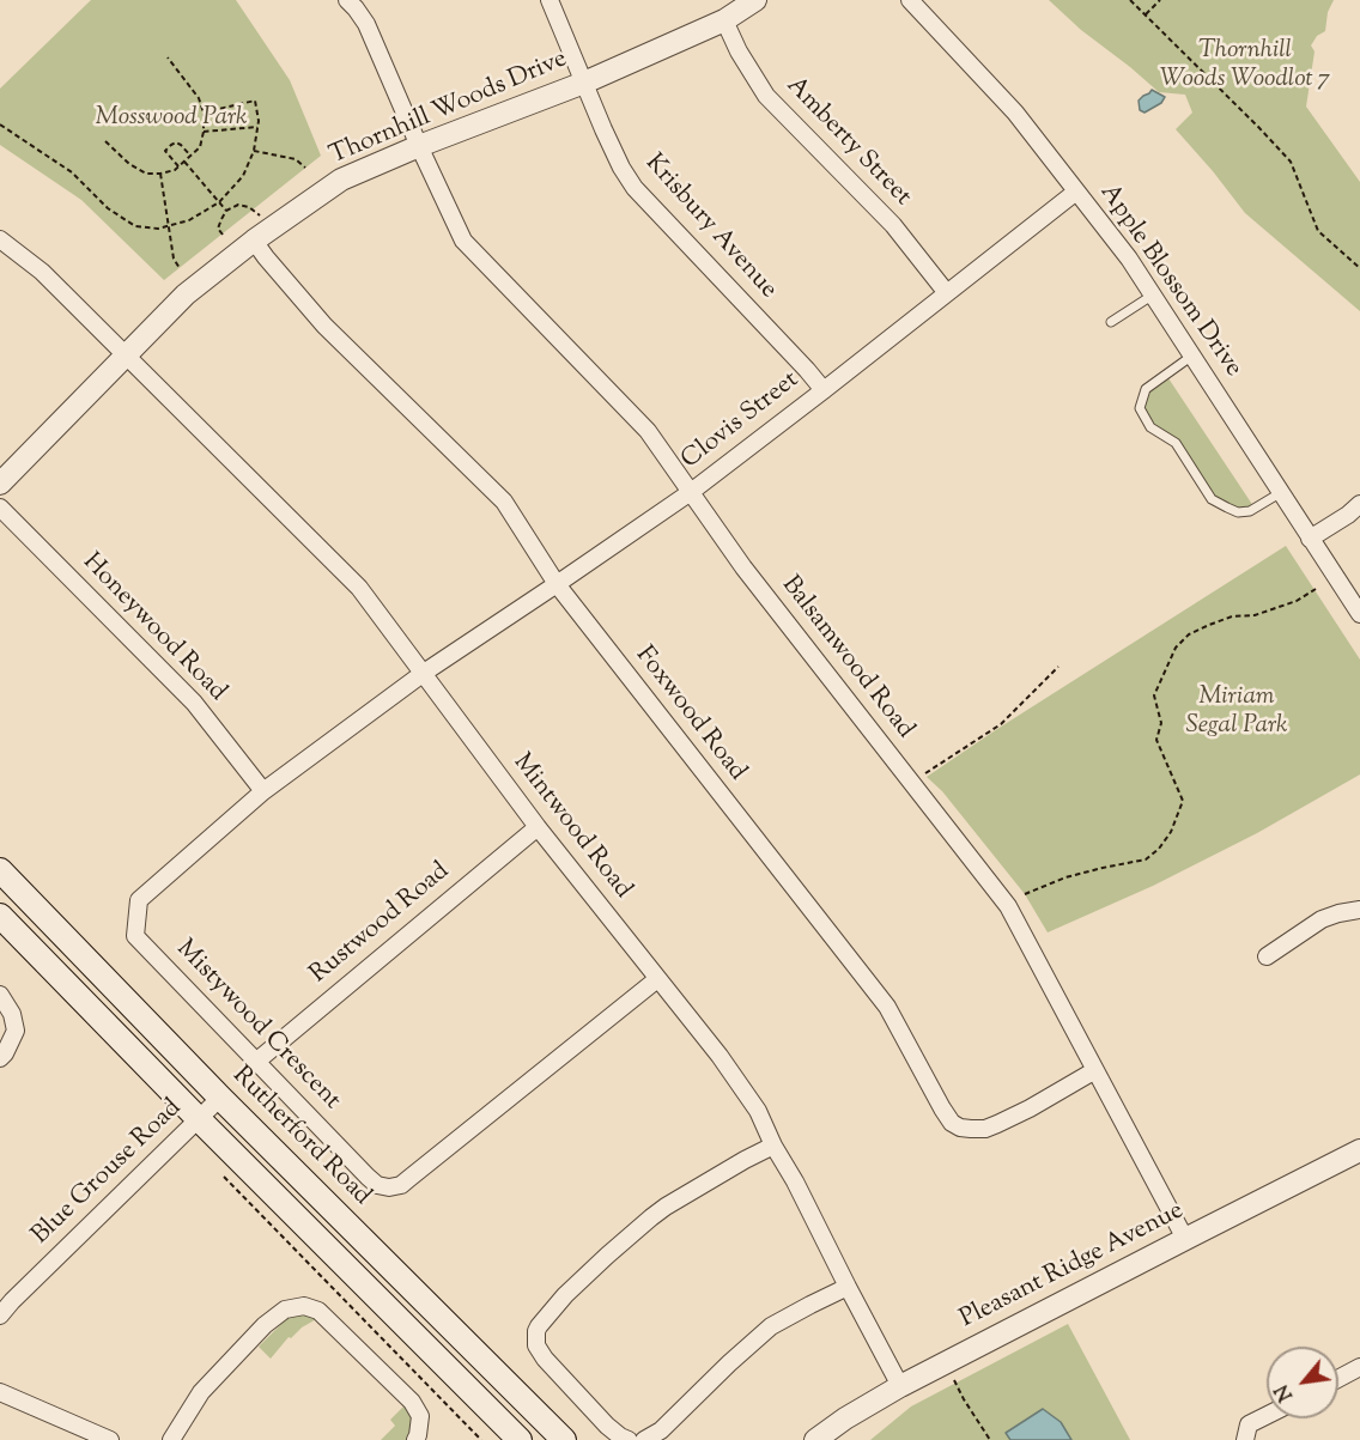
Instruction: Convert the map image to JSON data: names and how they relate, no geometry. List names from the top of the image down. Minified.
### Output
{"streets":{"main road":["Rutherford Road"],"street":["Thornhill Woods Drive","Amberty Street","Krisbury Avenue","Apple Blossom Drive","Clovis Street","Honeywood Road","Balsamwood Road","Foxwood Road","Mintwood Road","Rustwood Road","Mistywood Crescent","Blue Grouse Road","Pleasant Ridge Avenue"]},"crossings":[["Thornhill Woods Drive","Amberty Street"],["Thornhill Woods Drive","Krisbury Avenue"],["Thornhill Woods Drive","Balsamwood Road"],["Thornhill Woods Drive","Foxwood Road"],["Thornhill Woods Drive","Mintwood Road"],["Amberty Street","Clovis Street"],["Krisbury Avenue","Clovis Street"],["Apple Blossom Drive","Clovis Street"],["Clovis Street","Balsamwood Road"],["Clovis Street","Foxwood Road"],["Clovis Street","Mintwood Road"],["Clovis Street","Mistywood Crescent"],["Honeywood Road","Mistywood Crescent"],["Balsamwood Road","Foxwood Road"],["Balsamwood Road","Pleasant Ridge Avenue"],["Mintwood Road","Rustwood Road"],["Mintwood Road","Mistywood Crescent"],["Mintwood Road","Pleasant Ridge Avenue"],["Rustwood Road","Mistywood Crescent"],["Rutherford Road","Blue Grouse Road"]],"parks":["Thornhill Woods Woodlot 7","Mosswood Park","Miriam Segal Park"],"north":"bottom left"}
